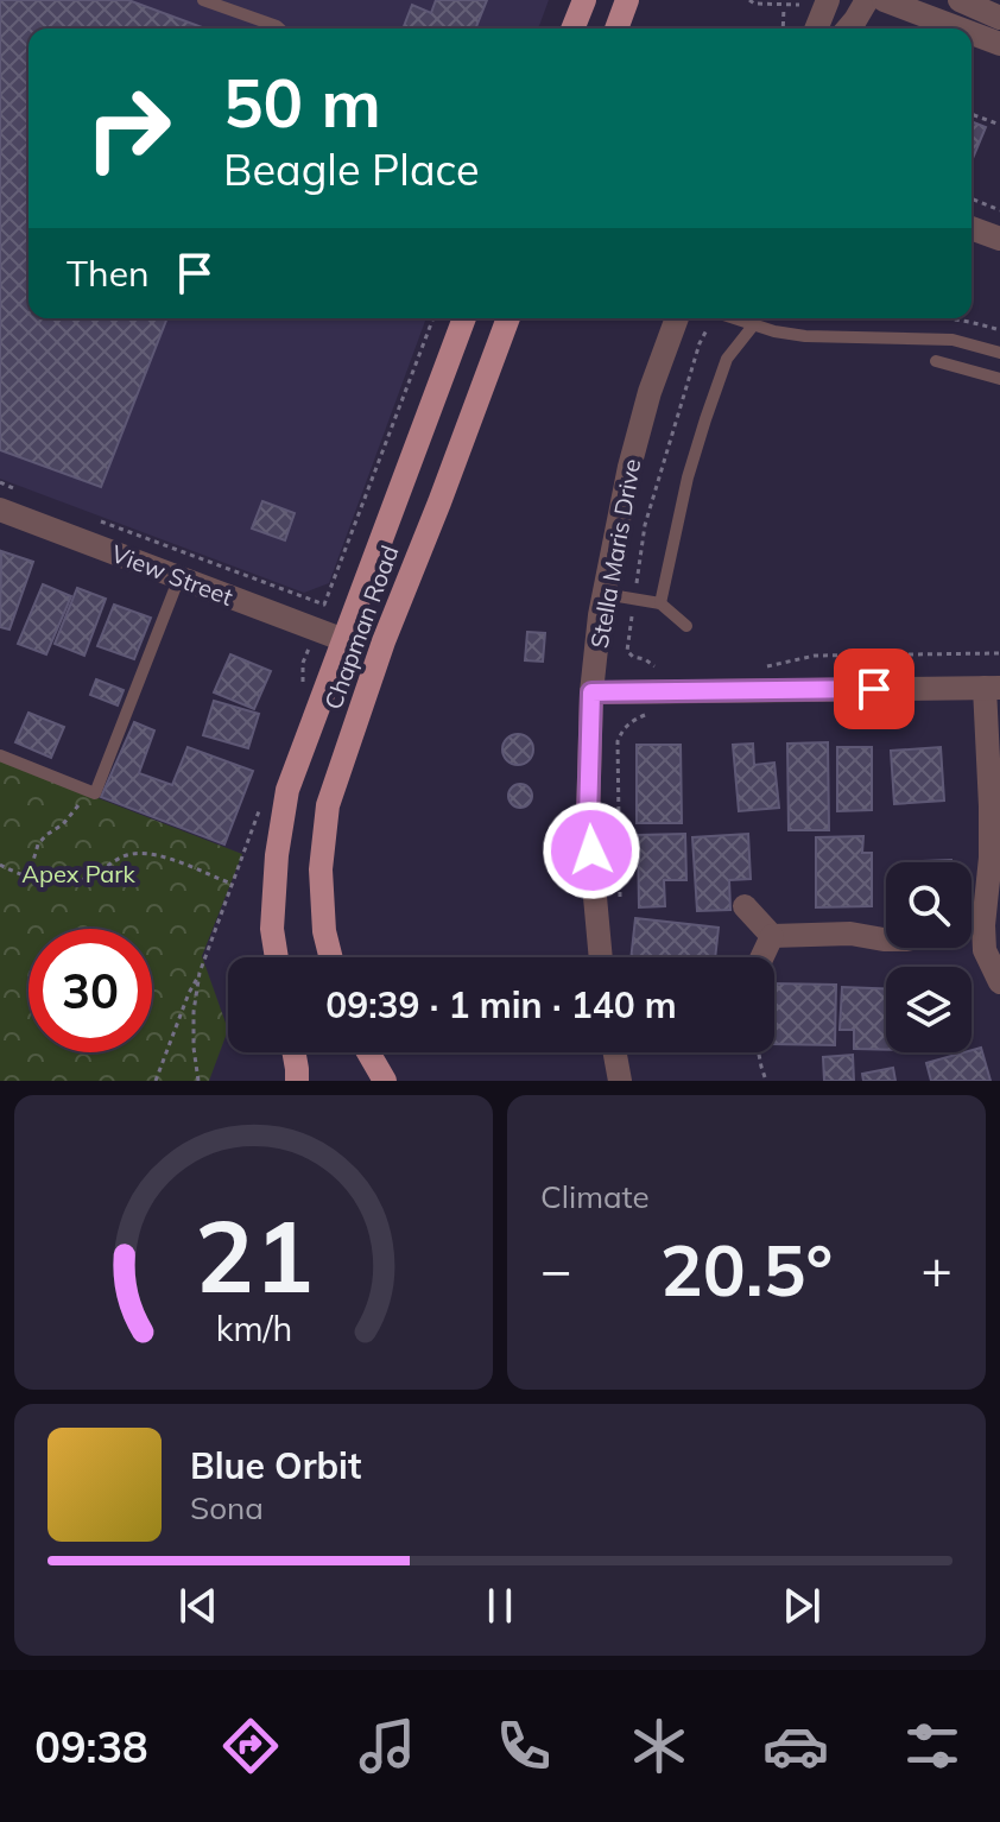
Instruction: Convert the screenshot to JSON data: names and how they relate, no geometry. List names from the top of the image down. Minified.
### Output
{"streets":{"main road":["Chapman Road"],"street":["Stella Maris Drive","View Street"]},"crossings":[["View Street","Chapman Road"]],"parks":["Apex Park"],"page":{"turn":["50 m","Beagle Place"],"then":"Then","limit":"30","trip":"09:39 · 1 min · 140 m","tile":"Climate","heat":["−","20.5°","+"],"song":["Blue Orbit","Sona"],"tabs":"09:38","gauge":["21","km/h"]}}
